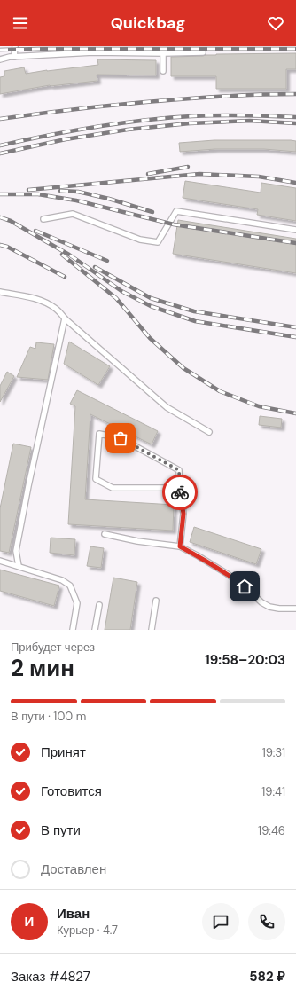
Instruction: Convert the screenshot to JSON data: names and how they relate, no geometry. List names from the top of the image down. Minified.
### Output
{"page":{"header":"Quickbag","heading":["2 мин","Прибудет через","19:58–20:03"],"panel":["Иван","Курьер · 4.7","Заказ #4827","582 ₽"],"bar":"В пути · 100 m","list":[["Принят","19:31"],["Готовится","19:41"],["В пути","19:46"],"Доставлен"],"round":"И"}}
